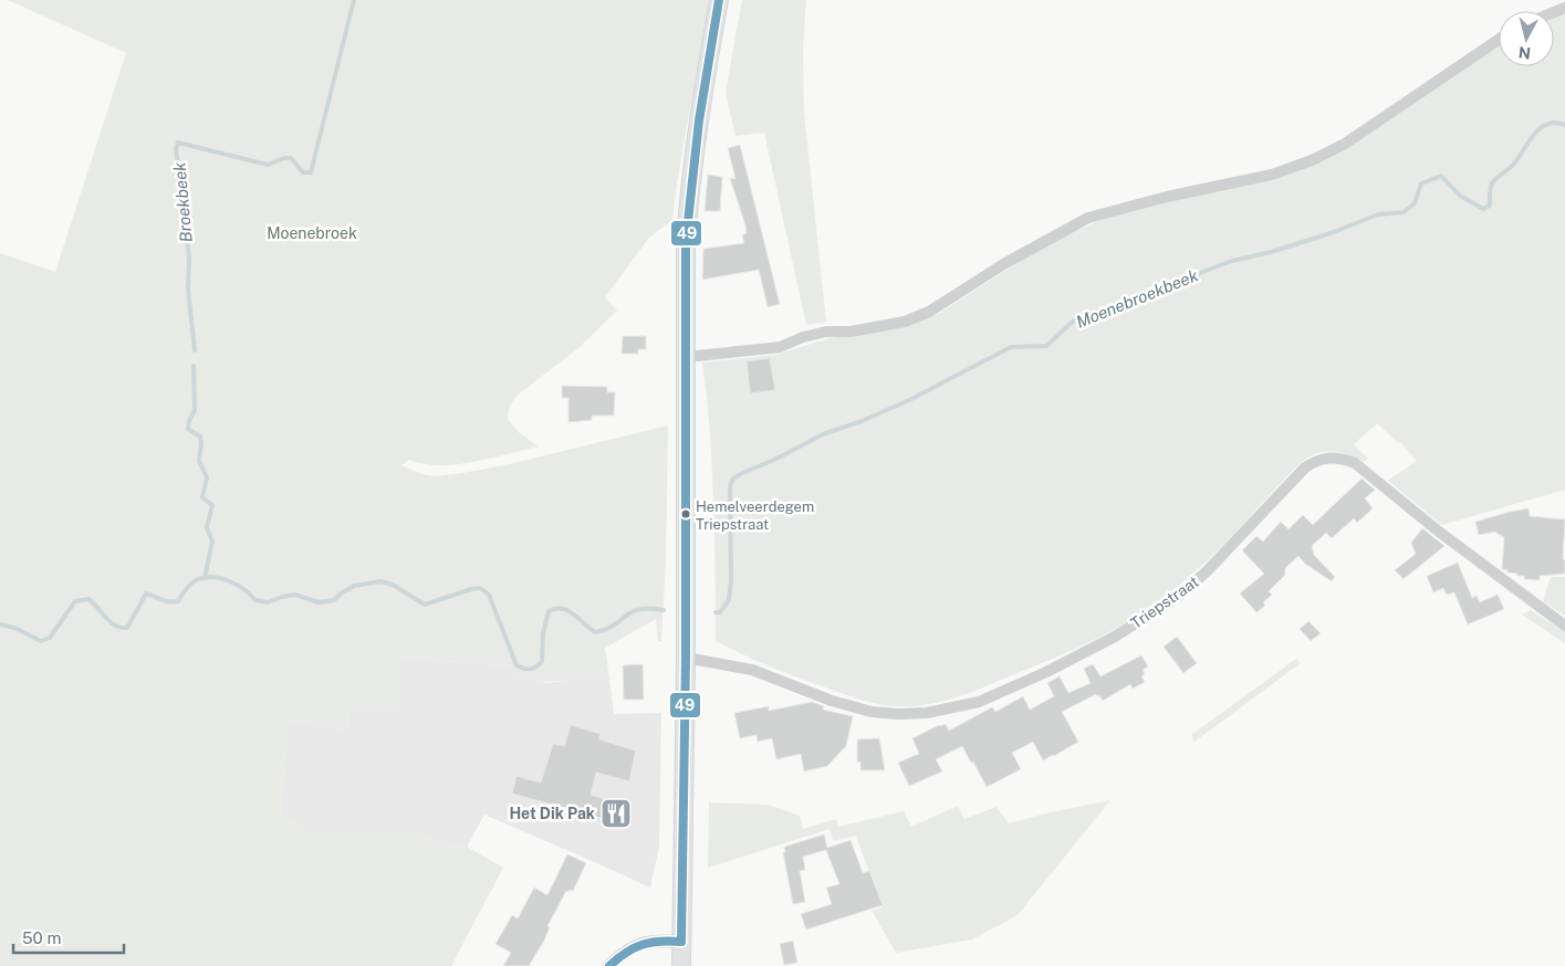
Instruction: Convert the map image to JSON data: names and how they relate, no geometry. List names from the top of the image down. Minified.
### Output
{"streets":{"street":["Triepstraat"]},"water":["Broekbeek","Moenebroekbeek"],"parks":["Moenebroek"],"places":{"other":["Hemelveerdegem Triepstraat"],"restaurant":["Het Dik Pak"]},"lines":["transit line 49"],"scale_bar":"50 m","north":"bottom"}
